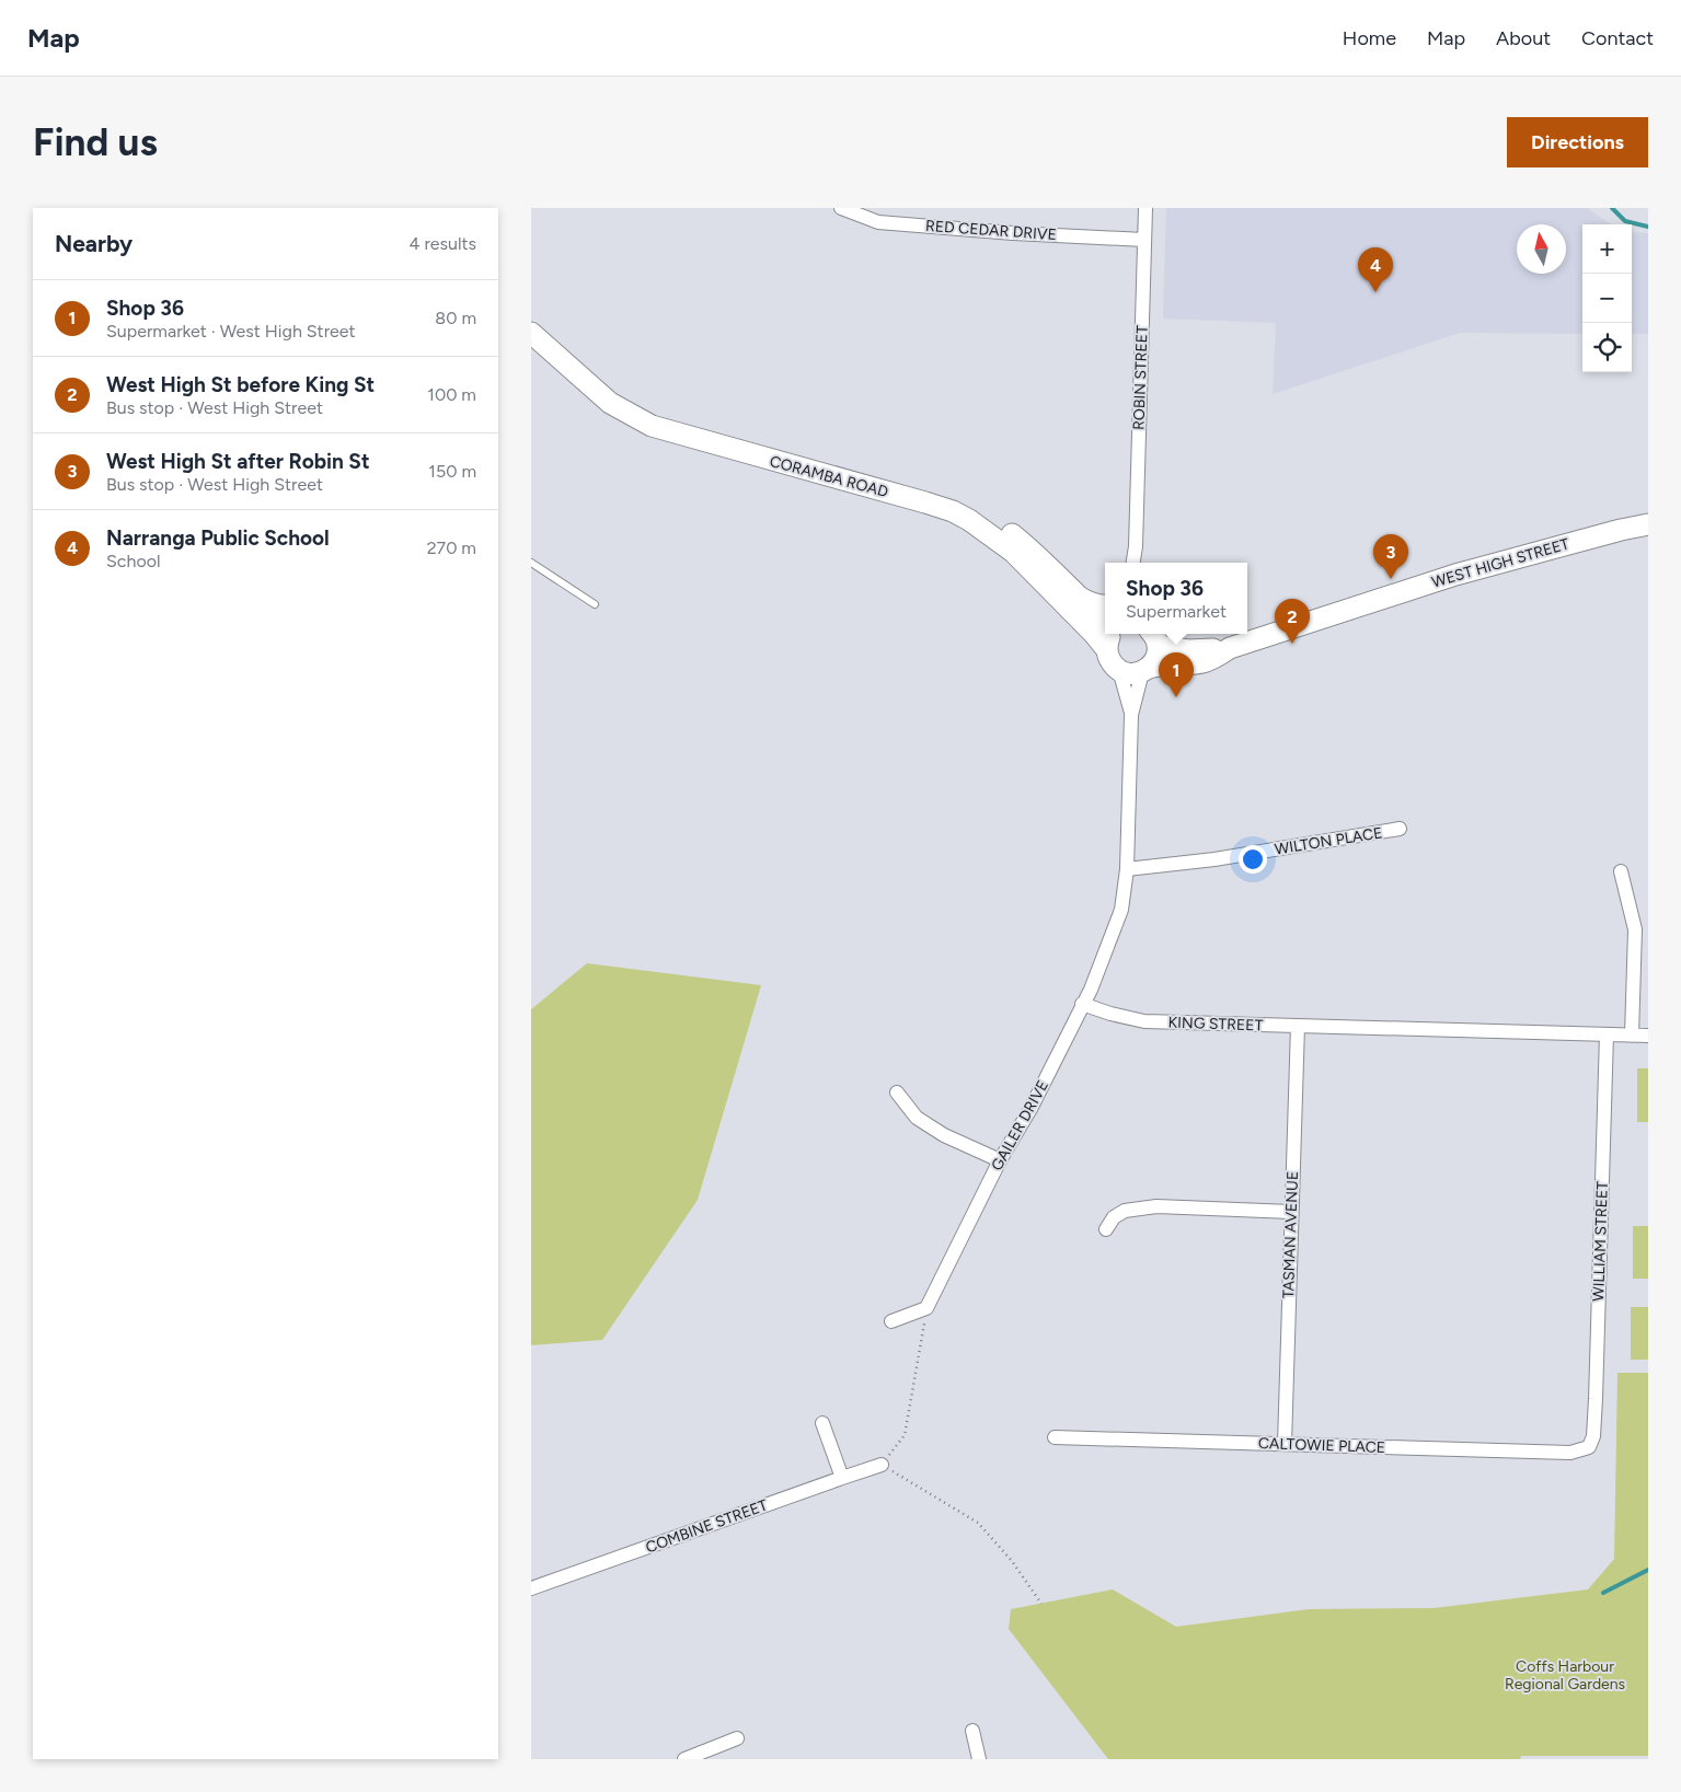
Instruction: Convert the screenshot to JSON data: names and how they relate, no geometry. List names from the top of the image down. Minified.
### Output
{"streets":{"main road":["CORAMBA ROAD","WEST HIGH STREET"],"street":["RED CEDAR DRIVE","ROBIN STREET","WILTON PLACE","KING STREET","GAILER DRIVE","TASMAN AVENUE","WILLIAM STREET","CALTOWIE PLACE","COMBINE STREET"]},"crossings":[["RED CEDAR DRIVE","ROBIN STREET"],["CORAMBA ROAD","WEST HIGH STREET"],["KING STREET","GAILER DRIVE"],["KING STREET","TASMAN AVENUE"],["KING STREET","WILLIAM STREET"],["TASMAN AVENUE","CALTOWIE PLACE"],["WILLIAM STREET","CALTOWIE PLACE"]],"parks":["Coffs Harbour Regional Gardens"],"north":"top","page":{"header":"Map","nav":["Home","Map","About","Contact"],"buttons":"Directions","title":"Find us","heading":["Nearby","4 results"],"map_buttons":["+","−"],"pins":["4","3","2","1"],"list":[{"mark":"1","name":"Shop 36","note":"Supermarket · West High Street","value":"80 m"},{"mark":"2","name":"West High St before King St","note":"Bus stop · West High Street","value":"100 m"},{"mark":"3","name":"West High St after Robin St","note":"Bus stop · West High Street","value":"150 m"},{"mark":"4","name":"Narranga Public School","note":"School","value":"270 m"}],"popup":["Shop 36","Supermarket"]}}
